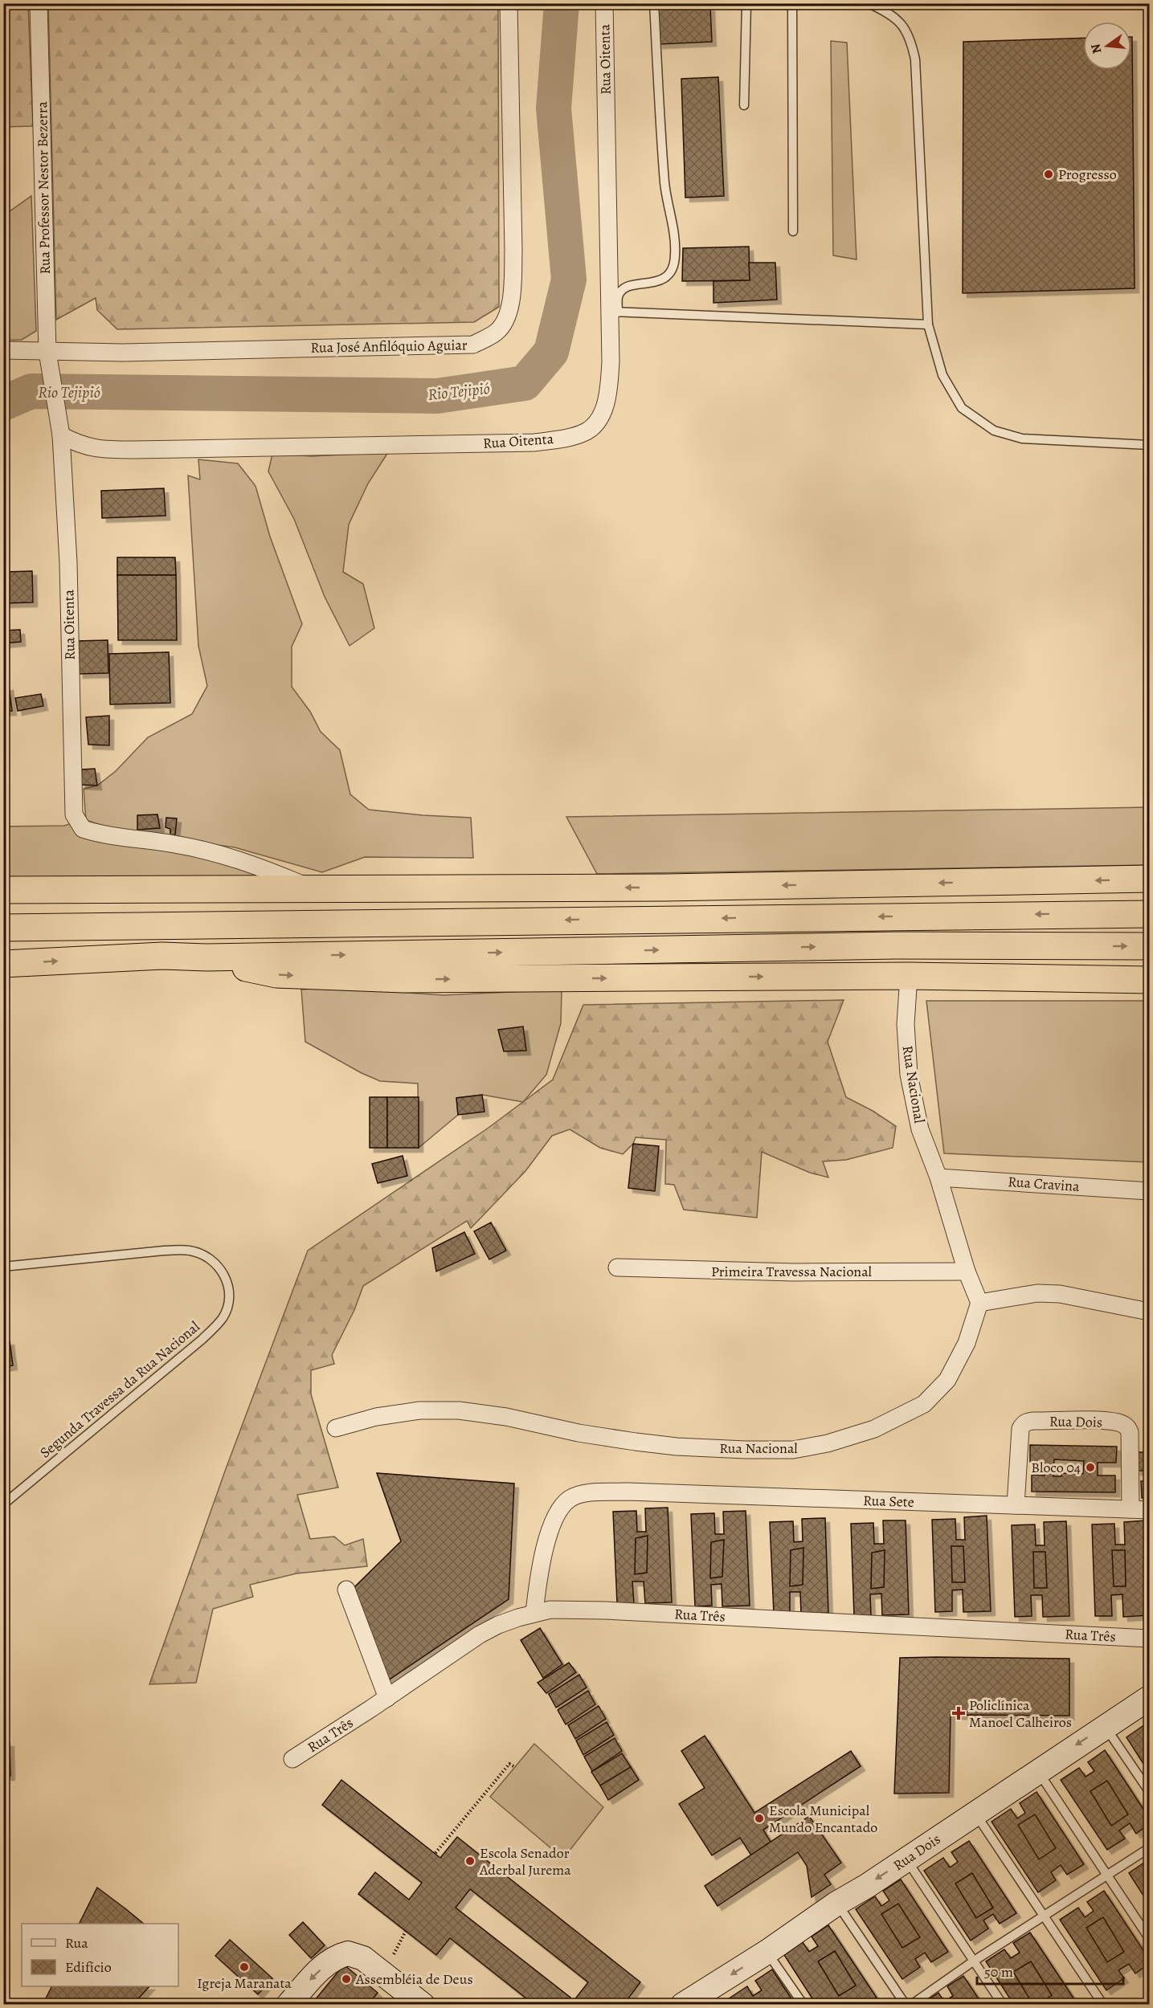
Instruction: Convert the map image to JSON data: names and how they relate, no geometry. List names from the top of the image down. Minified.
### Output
{"streets":{"street":["Rua Oitenta","Rua Professor Nestor Bezerra","Rua José Anfilóquio Aguiar","Rua Nacional","Rua Cravina","Primeira Travessa Nacional","Rua Dois","Rua Sete","Rua Três"],"lane":["Segunda Travessa da Rua Nacional"]},"crossings":[["Rua Oitenta","Rua Professor Nestor Bezerra"],["Rua Professor Nestor Bezerra","Rua José Anfilóquio Aguiar"],["Rua Nacional","Rua Cravina"],["Rua Nacional","Primeira Travessa Nacional"],["Rua Dois","Rua Sete"],["Rua Sete","Rua Três"]],"water":["Rio Tejipió"],"places":{"other":["Progresso","Bloco 04","Escola Municipal Mundo Encantado","Escola Senador Aderbal Jurema","Igreja Maranata","Assembléia de Deus"],"health":["Policlínica Manoel Calheiros"]},"legend":["Rua","Edifício"],"scale_bar":"50 m","north":"left"}
